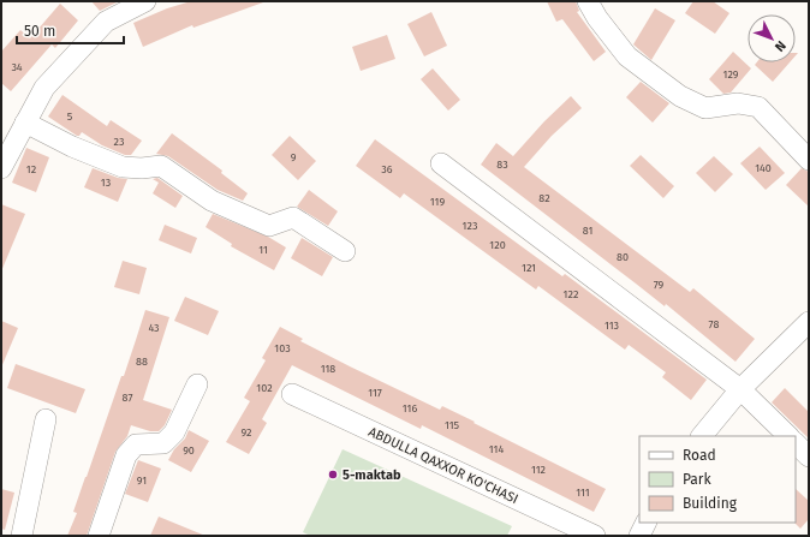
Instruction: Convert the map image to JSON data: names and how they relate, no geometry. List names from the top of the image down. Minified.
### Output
{"streets":{"street":["ABDULLA QAXXOR KO'CHASI"]},"places":["5-maktab"],"house_numbers":["34","129","5","23","9","83","140","12","36","13","82","119","123","81","120","11","80","121","79","122","78","113","43","103","88","118","102","117","87","116","115","92","114","90","112","91","111"],"legend":["Road","Park","Building"],"scale_bar":"50 m","north":"bottom right"}
